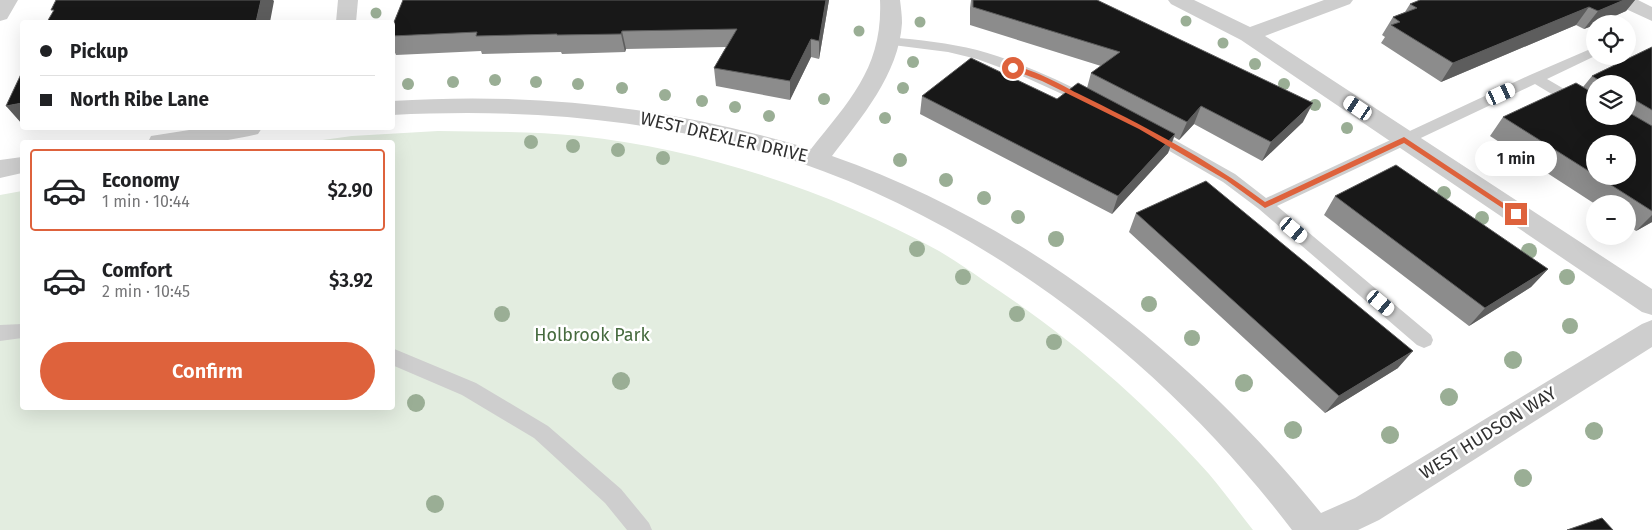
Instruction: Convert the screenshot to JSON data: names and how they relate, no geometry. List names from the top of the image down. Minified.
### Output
{"streets":{"street":["WEST DREXLER DRIVE","WEST HUDSON WAY"]},"parks":["Holbrook Park"],"page":{"map_buttons":["+","−"],"banner":["Pickup","North Ribe Lane"],"bubble":"1 min","list":[{"name":"Economy","note":"1 min · 10:44","value":"$2.90"},{"name":"Comfort","note":"2 min · 10:45","value":"$3.92"}],"buttons":"Confirm"}}
